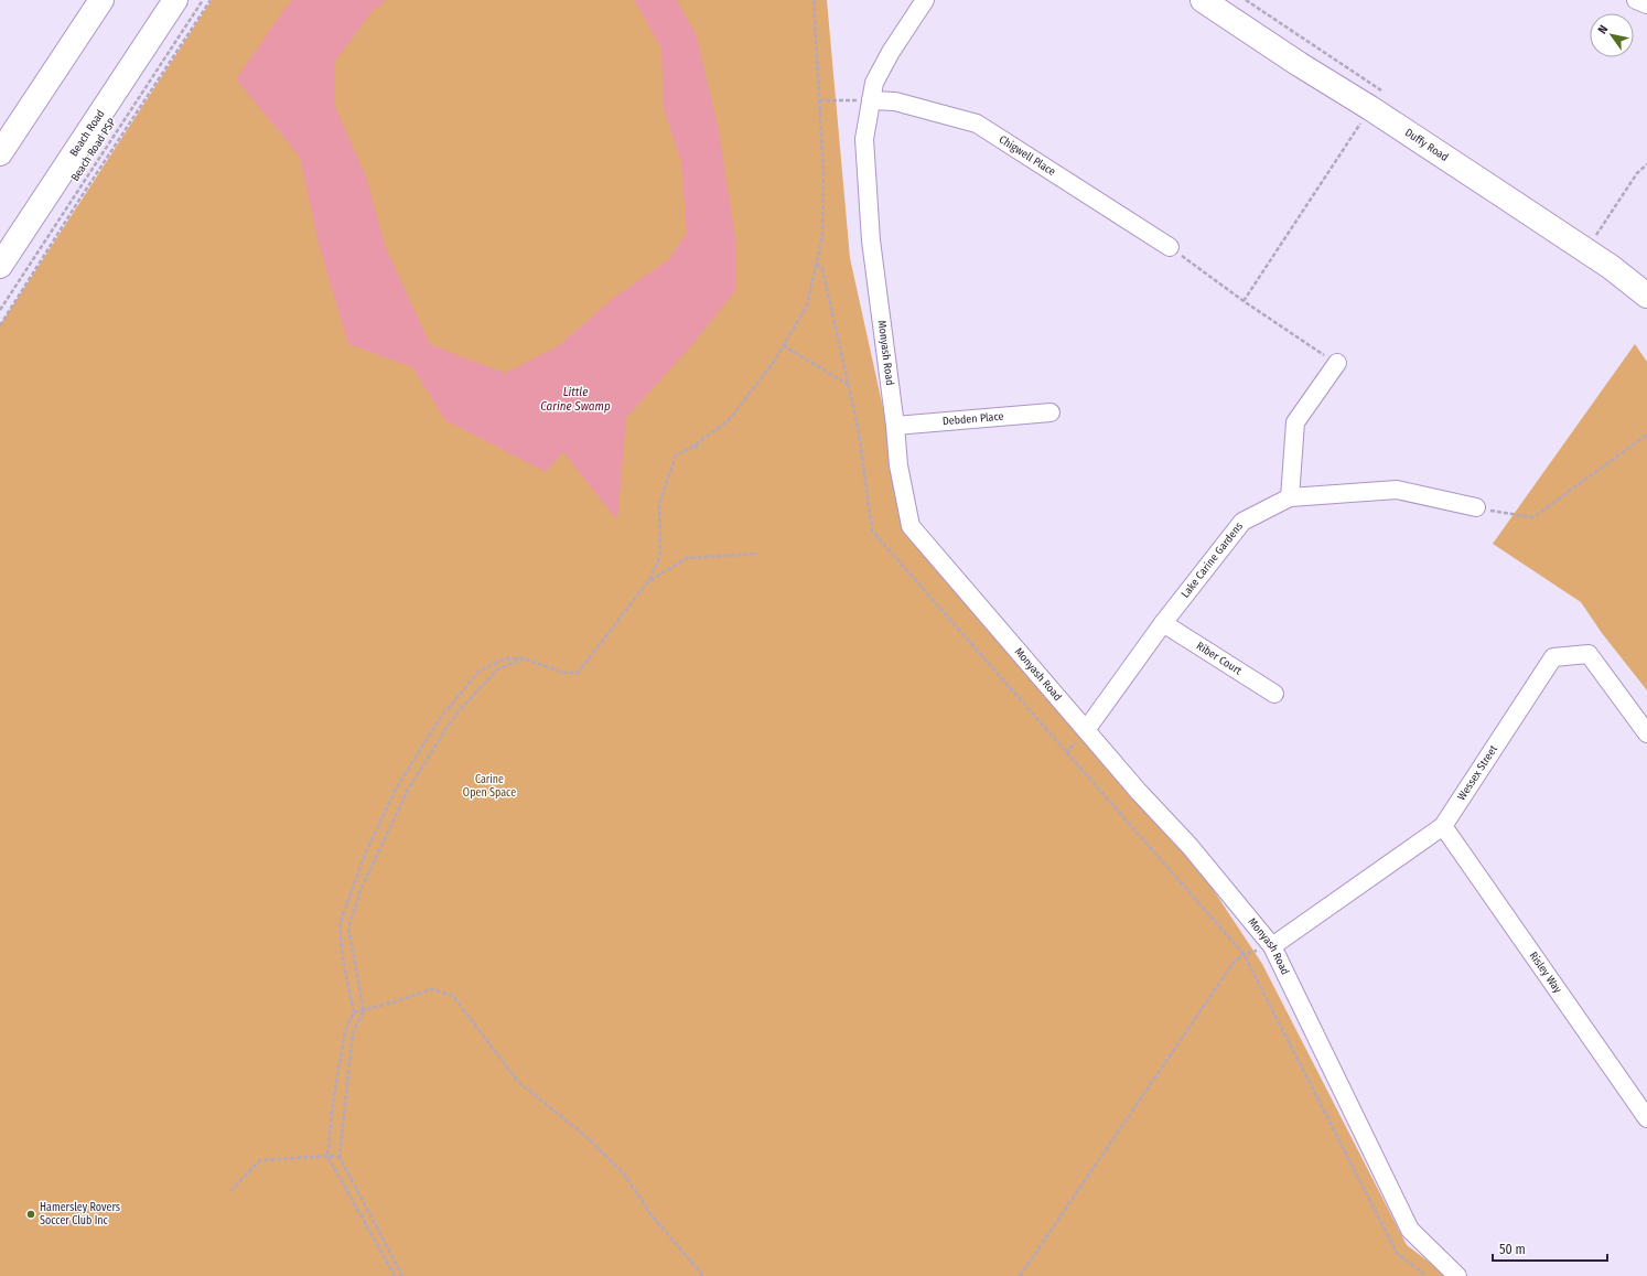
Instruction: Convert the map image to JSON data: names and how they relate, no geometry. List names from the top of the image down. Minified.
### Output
{"streets":{"main road":["Beach Road","Duffy Road"],"street":["Chigwell Place","Monyash Road","Debden Place","Lake Carine Gardens","Riber Court","Wessex Street","Risley Way"],"path":["Beach Road PSP"]},"crossings":[["Chigwell Place","Monyash Road"],["Monyash Road","Debden Place"],["Monyash Road","Lake Carine Gardens"],["Monyash Road","Wessex Street"],["Lake Carine Gardens","Riber Court"],["Wessex Street","Risley Way"]],"water":["Little Carine Swamp"],"parks":["Carine Open Space"],"places":["Hamersley Rovers Soccer Club Inc"],"scale_bar":"50 m","north":"top left"}
